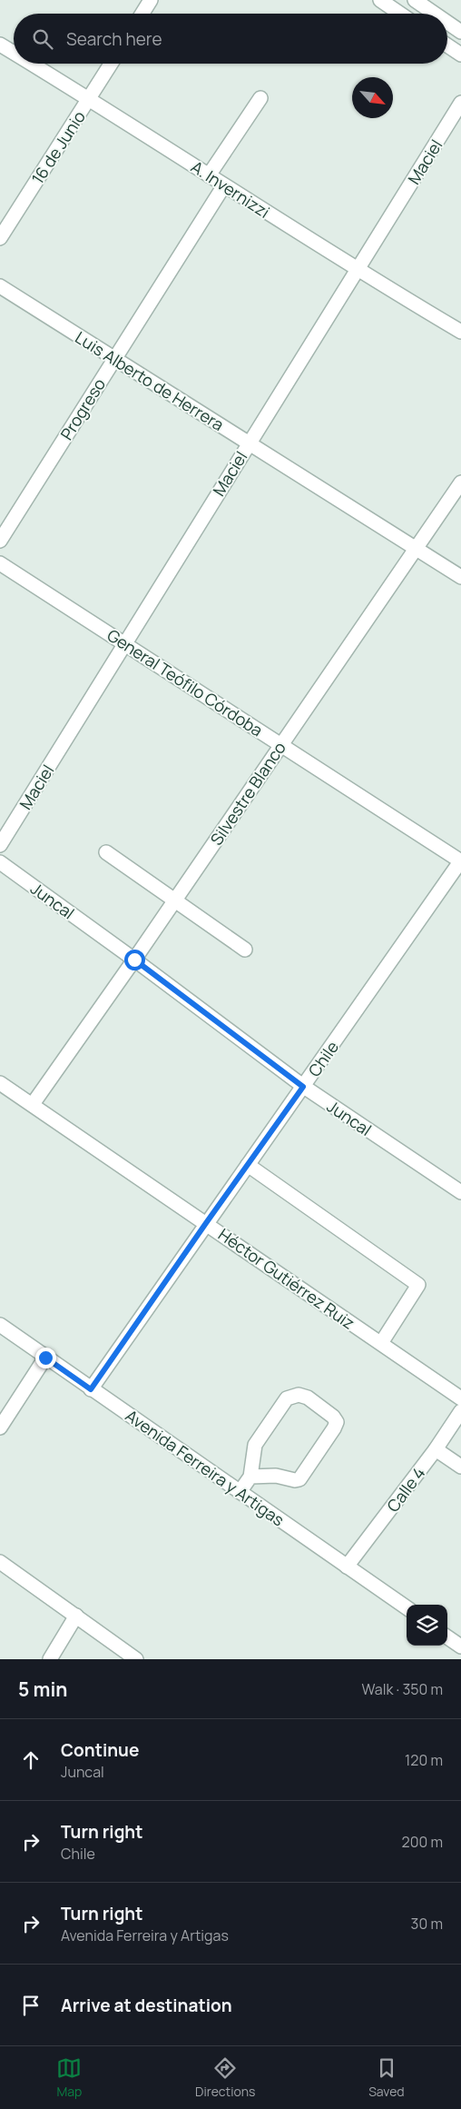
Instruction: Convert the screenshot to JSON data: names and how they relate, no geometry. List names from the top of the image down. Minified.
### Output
{"streets":{"street":["16 de Junio","Maciel","A. Invernizzi","Luis Alberto de Herrera","Progreso","General Teófilo Córdoba","Silvestre Blanco","Juncal","Chile","Héctor Gutiérrez Ruiz","Avenida Ferreira y Artigas","Calle 4"]},"crossings":[["16 de Junio","A. Invernizzi"],["Maciel","A. Invernizzi"],["Maciel","Luis Alberto de Herrera"],["Maciel","General Teófilo Córdoba"],["A. Invernizzi","Progreso"],["Luis Alberto de Herrera","Progreso"],["Luis Alberto de Herrera","Silvestre Blanco"],["General Teófilo Córdoba","Silvestre Blanco"],["General Teófilo Córdoba","Chile"],["Silvestre Blanco","Juncal"],["Silvestre Blanco","Héctor Gutiérrez Ruiz"],["Juncal","Chile"],["Chile","Héctor Gutiérrez Ruiz"],["Chile","Avenida Ferreira y Artigas"],["Avenida Ferreira y Artigas","Calle 4"]],"north":"bottom right","page":{"search":"Search here","heading":["5 min","Walk · 350 m"],"list":[["Continue","Juncal","120 m"],["Turn right","Chile","200 m"],["Turn right","Avenida Ferreira y Artigas","30 m"],"Arrive at destination"],"nav":["Map","Directions","Saved"]}}
